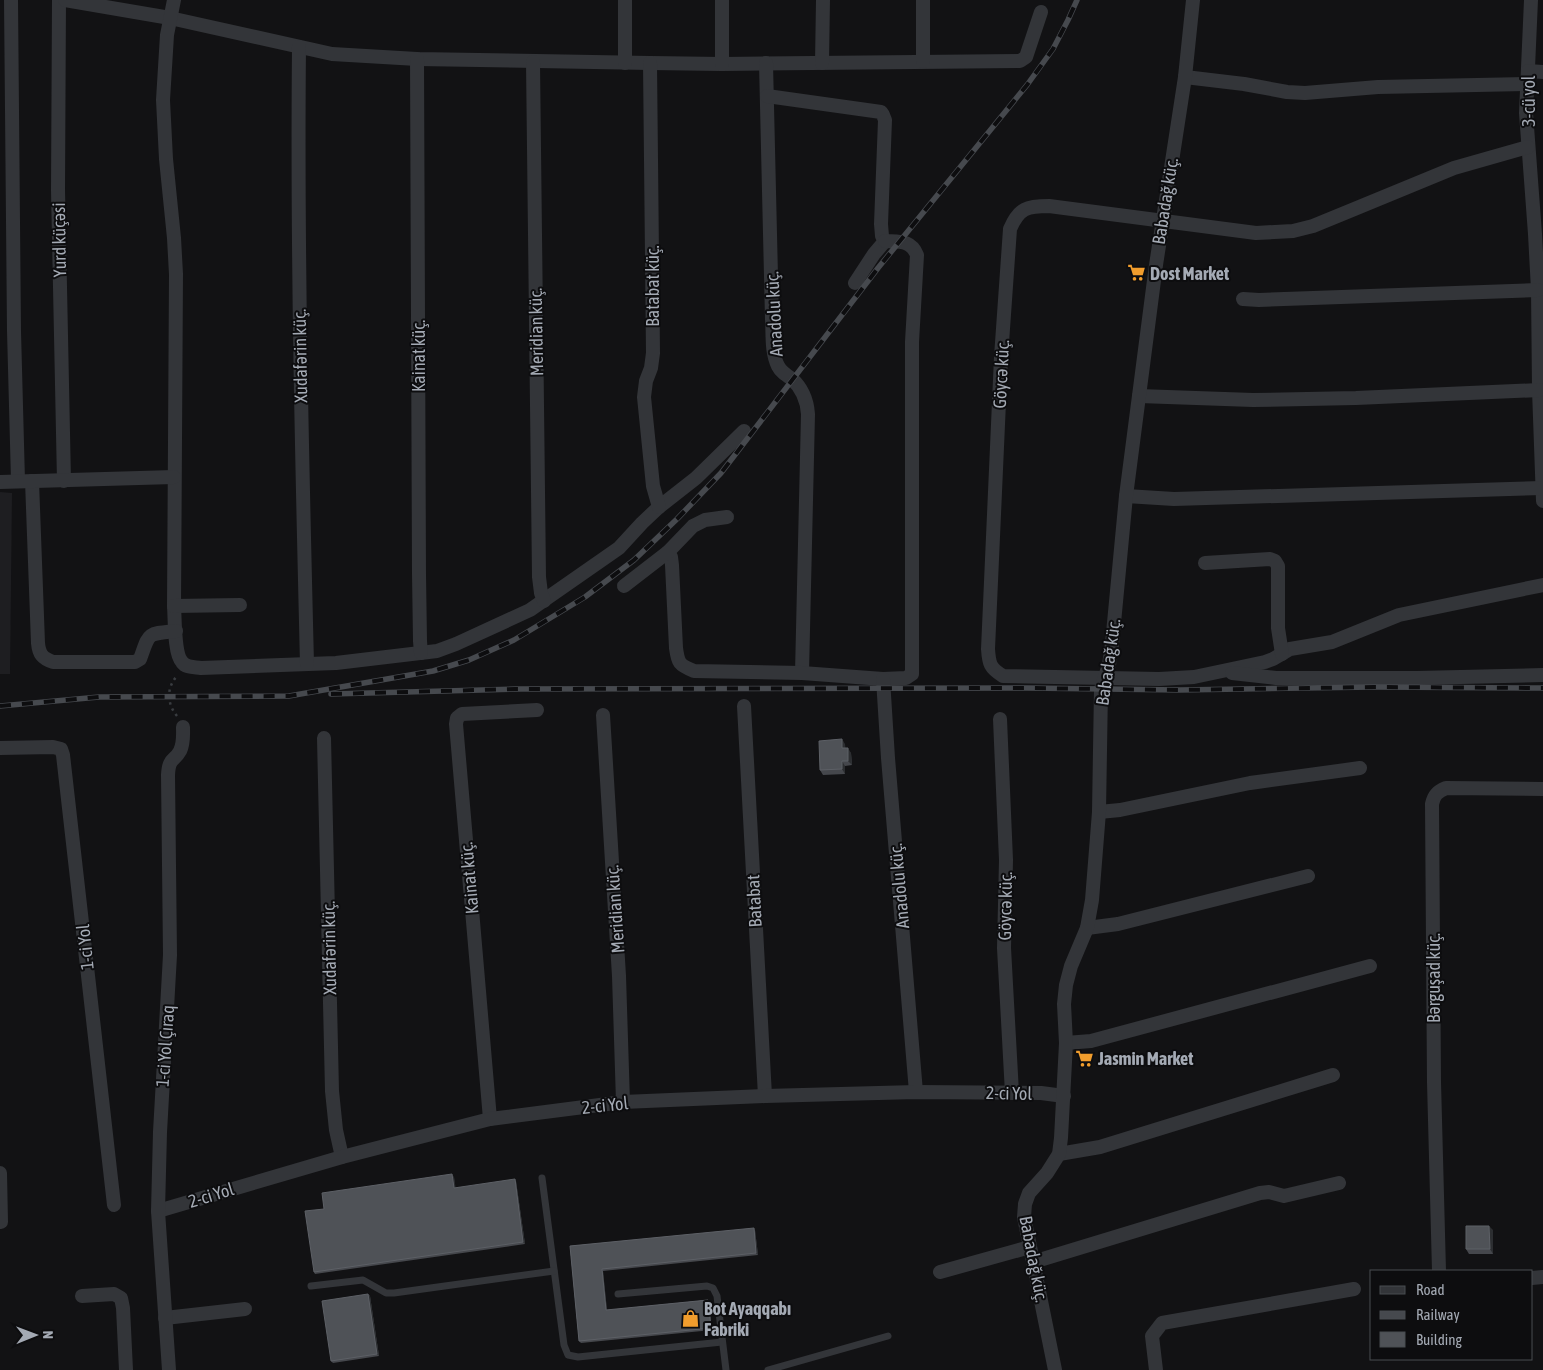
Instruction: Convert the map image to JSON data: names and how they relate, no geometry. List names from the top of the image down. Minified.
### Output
{"streets":{"street":["3-cü yol","Babadağ küç.","Yurd küçəsi","Batabat küç.","Anadolu küç.","Meridian küç.","Xudafərin küç.","Kainat küç.","Göycə küç.","Batabat","1-ci Yol","Bərguşad küç.","1-ci Yol Çıraq","2-ci Yol"]},"crossings":[["3-cü yol","Göycə küç."],["Babadağ küç.","Göycə küç."],["Babadağ küç.","2-ci Yol"],["Anadolu küç.","2-ci Yol"],["Meridian küç.","2-ci Yol"],["Xudafərin küç.","2-ci Yol"],["Kainat küç.","2-ci Yol"],["Göycə küç.","2-ci Yol"],["Batabat","2-ci Yol"],["1-ci Yol Çıraq","2-ci Yol"]],"places":{"supermarket":["Dost Market","Jasmin Market"],"shop":["Bot Ayaqqabı Fabriki"]},"legend":["Road","Railway","Building"],"north":"right"}
